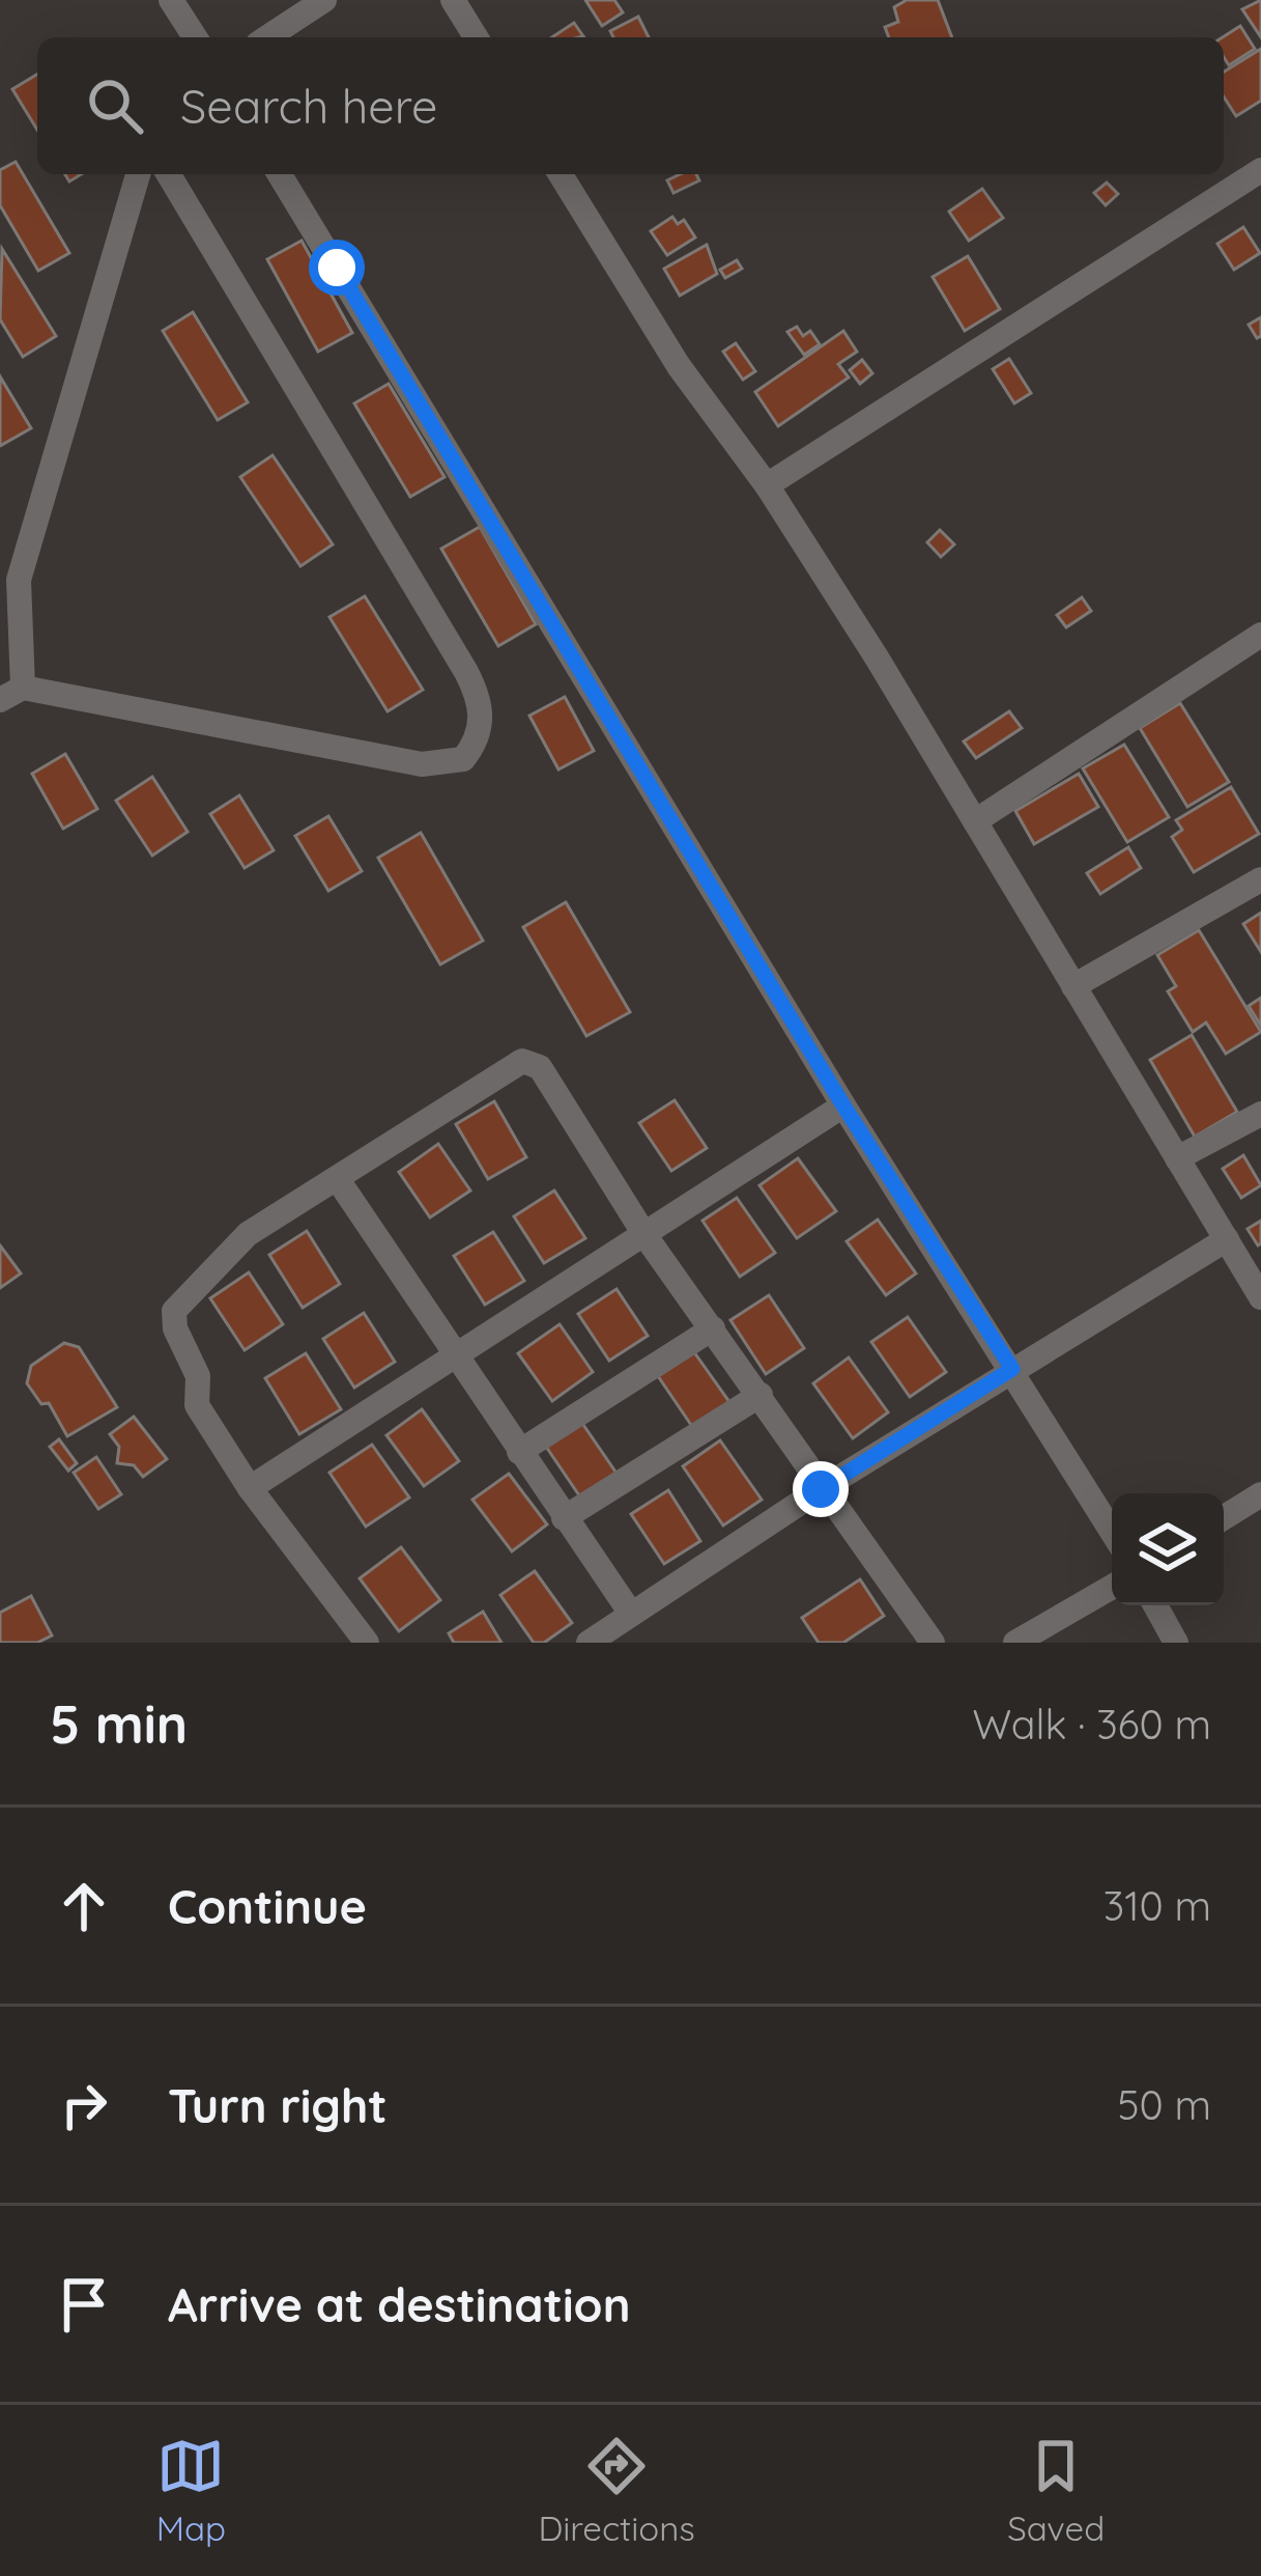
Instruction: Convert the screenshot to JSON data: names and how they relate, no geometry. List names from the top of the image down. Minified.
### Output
{"page":{"search":"Search here","heading":["5 min","Walk · 360 m"],"list":[["Continue","310 m"],["Turn right","50 m"],"Arrive at destination"],"nav":["Map","Directions","Saved"]}}
